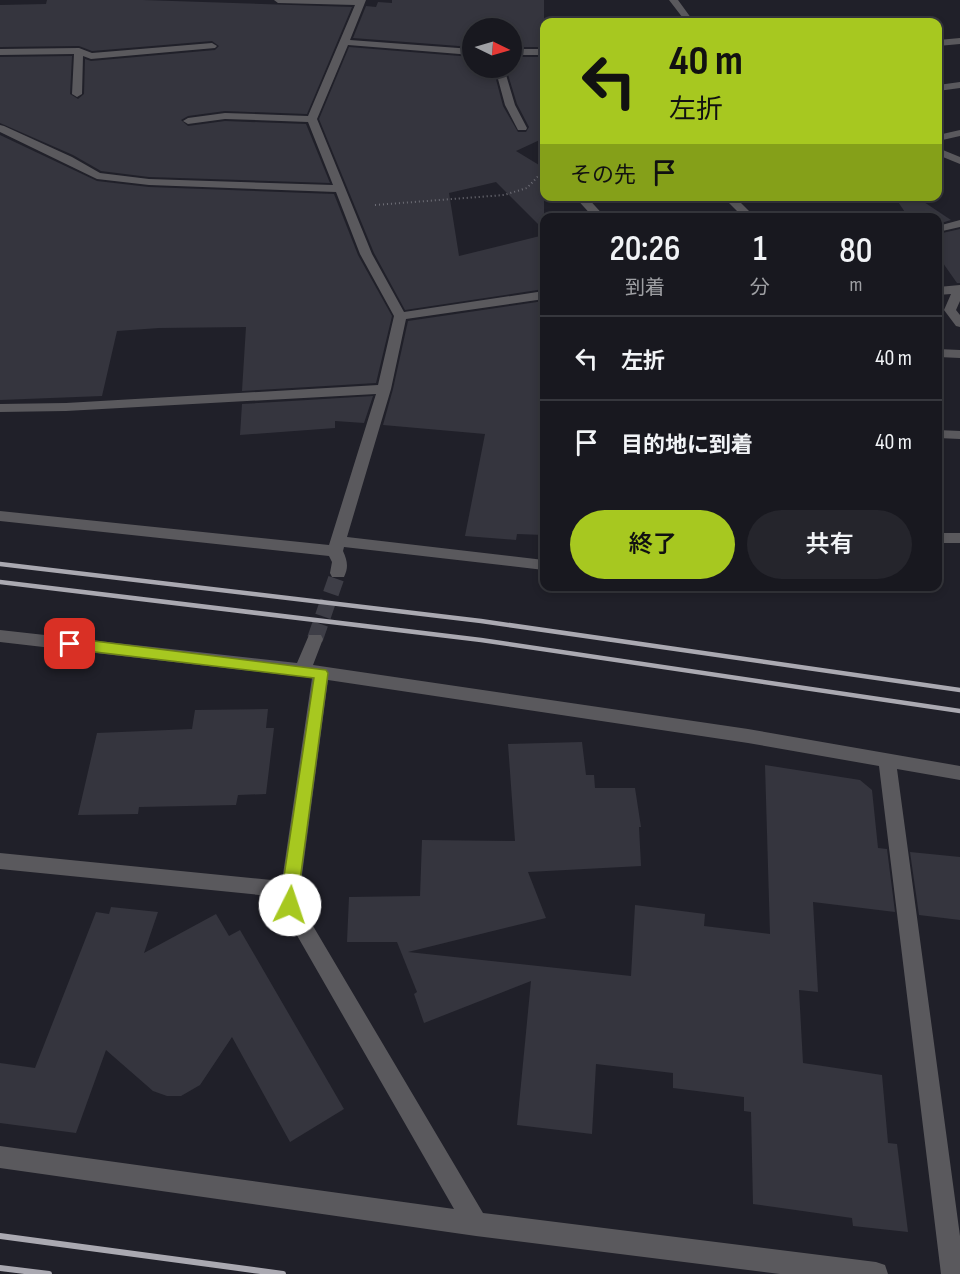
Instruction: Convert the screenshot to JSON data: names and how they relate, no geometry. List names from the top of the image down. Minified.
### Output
{"north":"right","page":{"turn":["40 m","左折"],"then":"その先","eta":["20:26","到着","1","分","80","m"],"list":[{"name":"左折","value":"40 m"},{"name":"目的地に到着","value":"40 m"}],"buttons":["終了","共有"]}}
